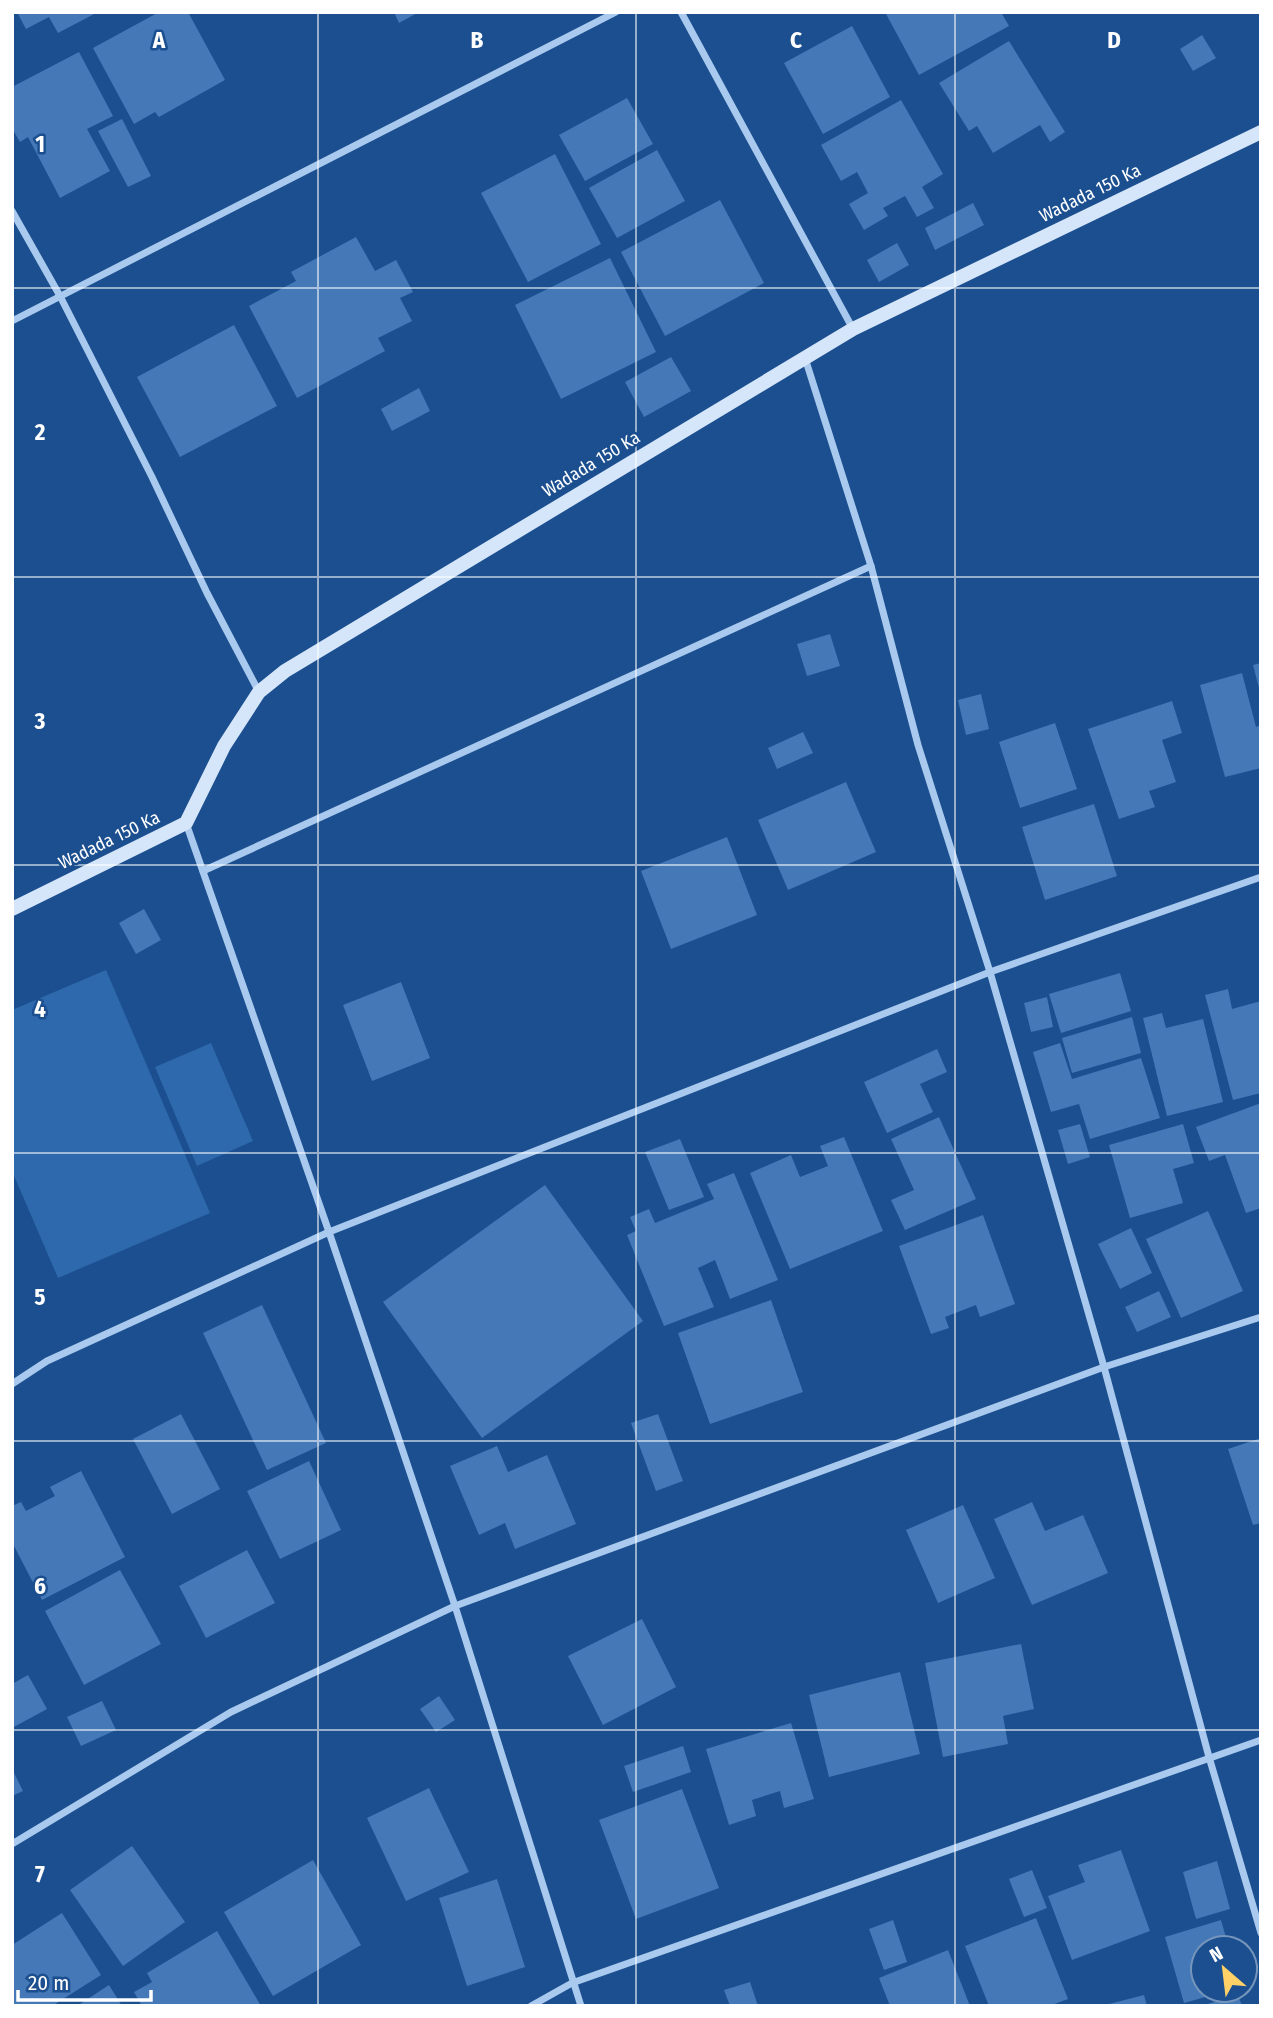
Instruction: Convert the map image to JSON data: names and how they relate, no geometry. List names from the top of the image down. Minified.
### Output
{"streets":{"street":["Wadada 150 Ka"]},"scale_bar":"20 m","north":"top left","grid":{"columns":["A","B","C","D"],"rows":["1","2","3","4","5","6","7"]}}
